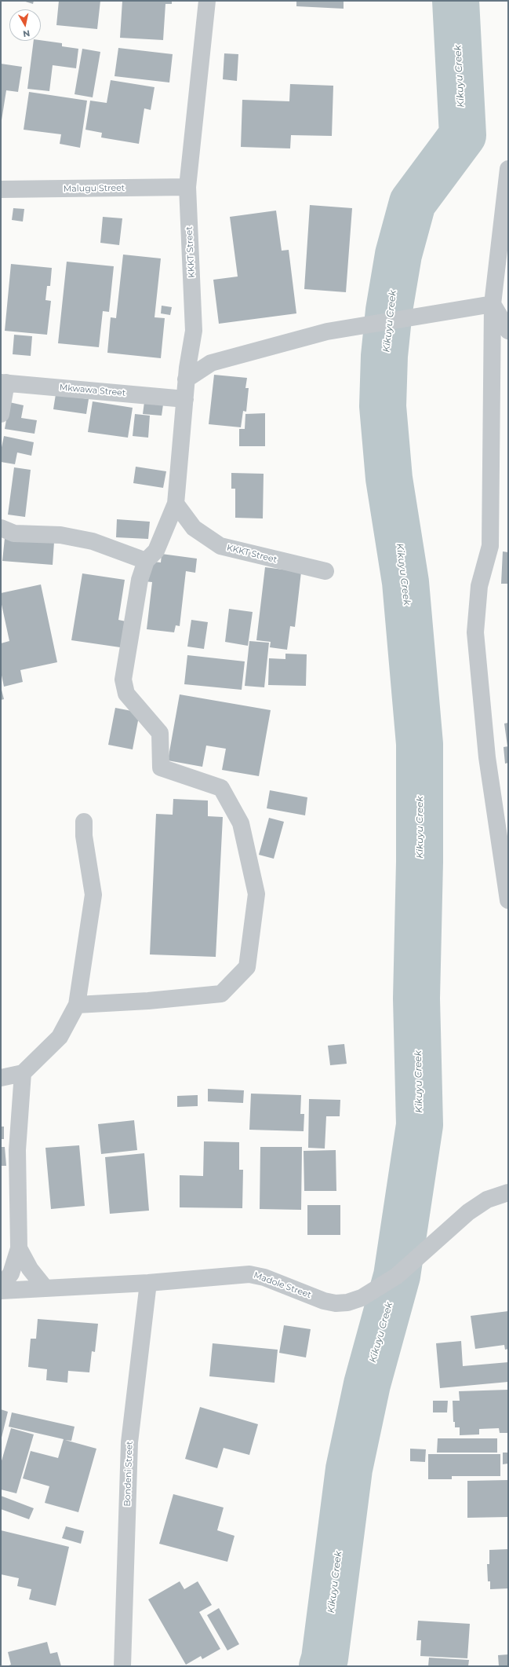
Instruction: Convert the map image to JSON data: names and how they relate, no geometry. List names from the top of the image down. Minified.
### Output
{"streets":{"street":["Malugu Street","KKKT Street","Mkwawa Street","Madole Street","Bondeni Street"]},"crossings":[["Malugu Street","KKKT Street"],["KKKT Street","Mkwawa Street"],["Madole Street","Bondeni Street"]],"water":["Kikuyu Creek"],"north":"bottom"}
